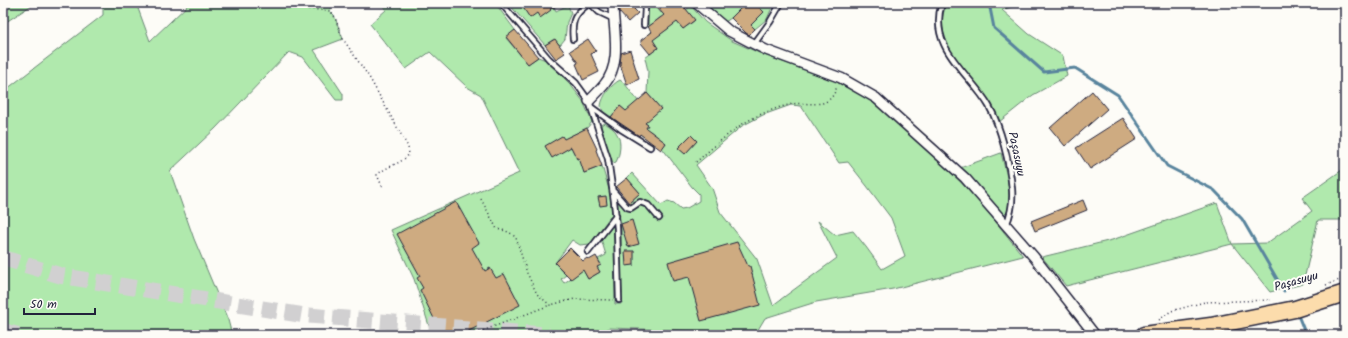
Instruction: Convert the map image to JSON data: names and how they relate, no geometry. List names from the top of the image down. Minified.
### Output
{"streets":{"lane":["Paşasuyu"]},"scale_bar":"50 m"}
